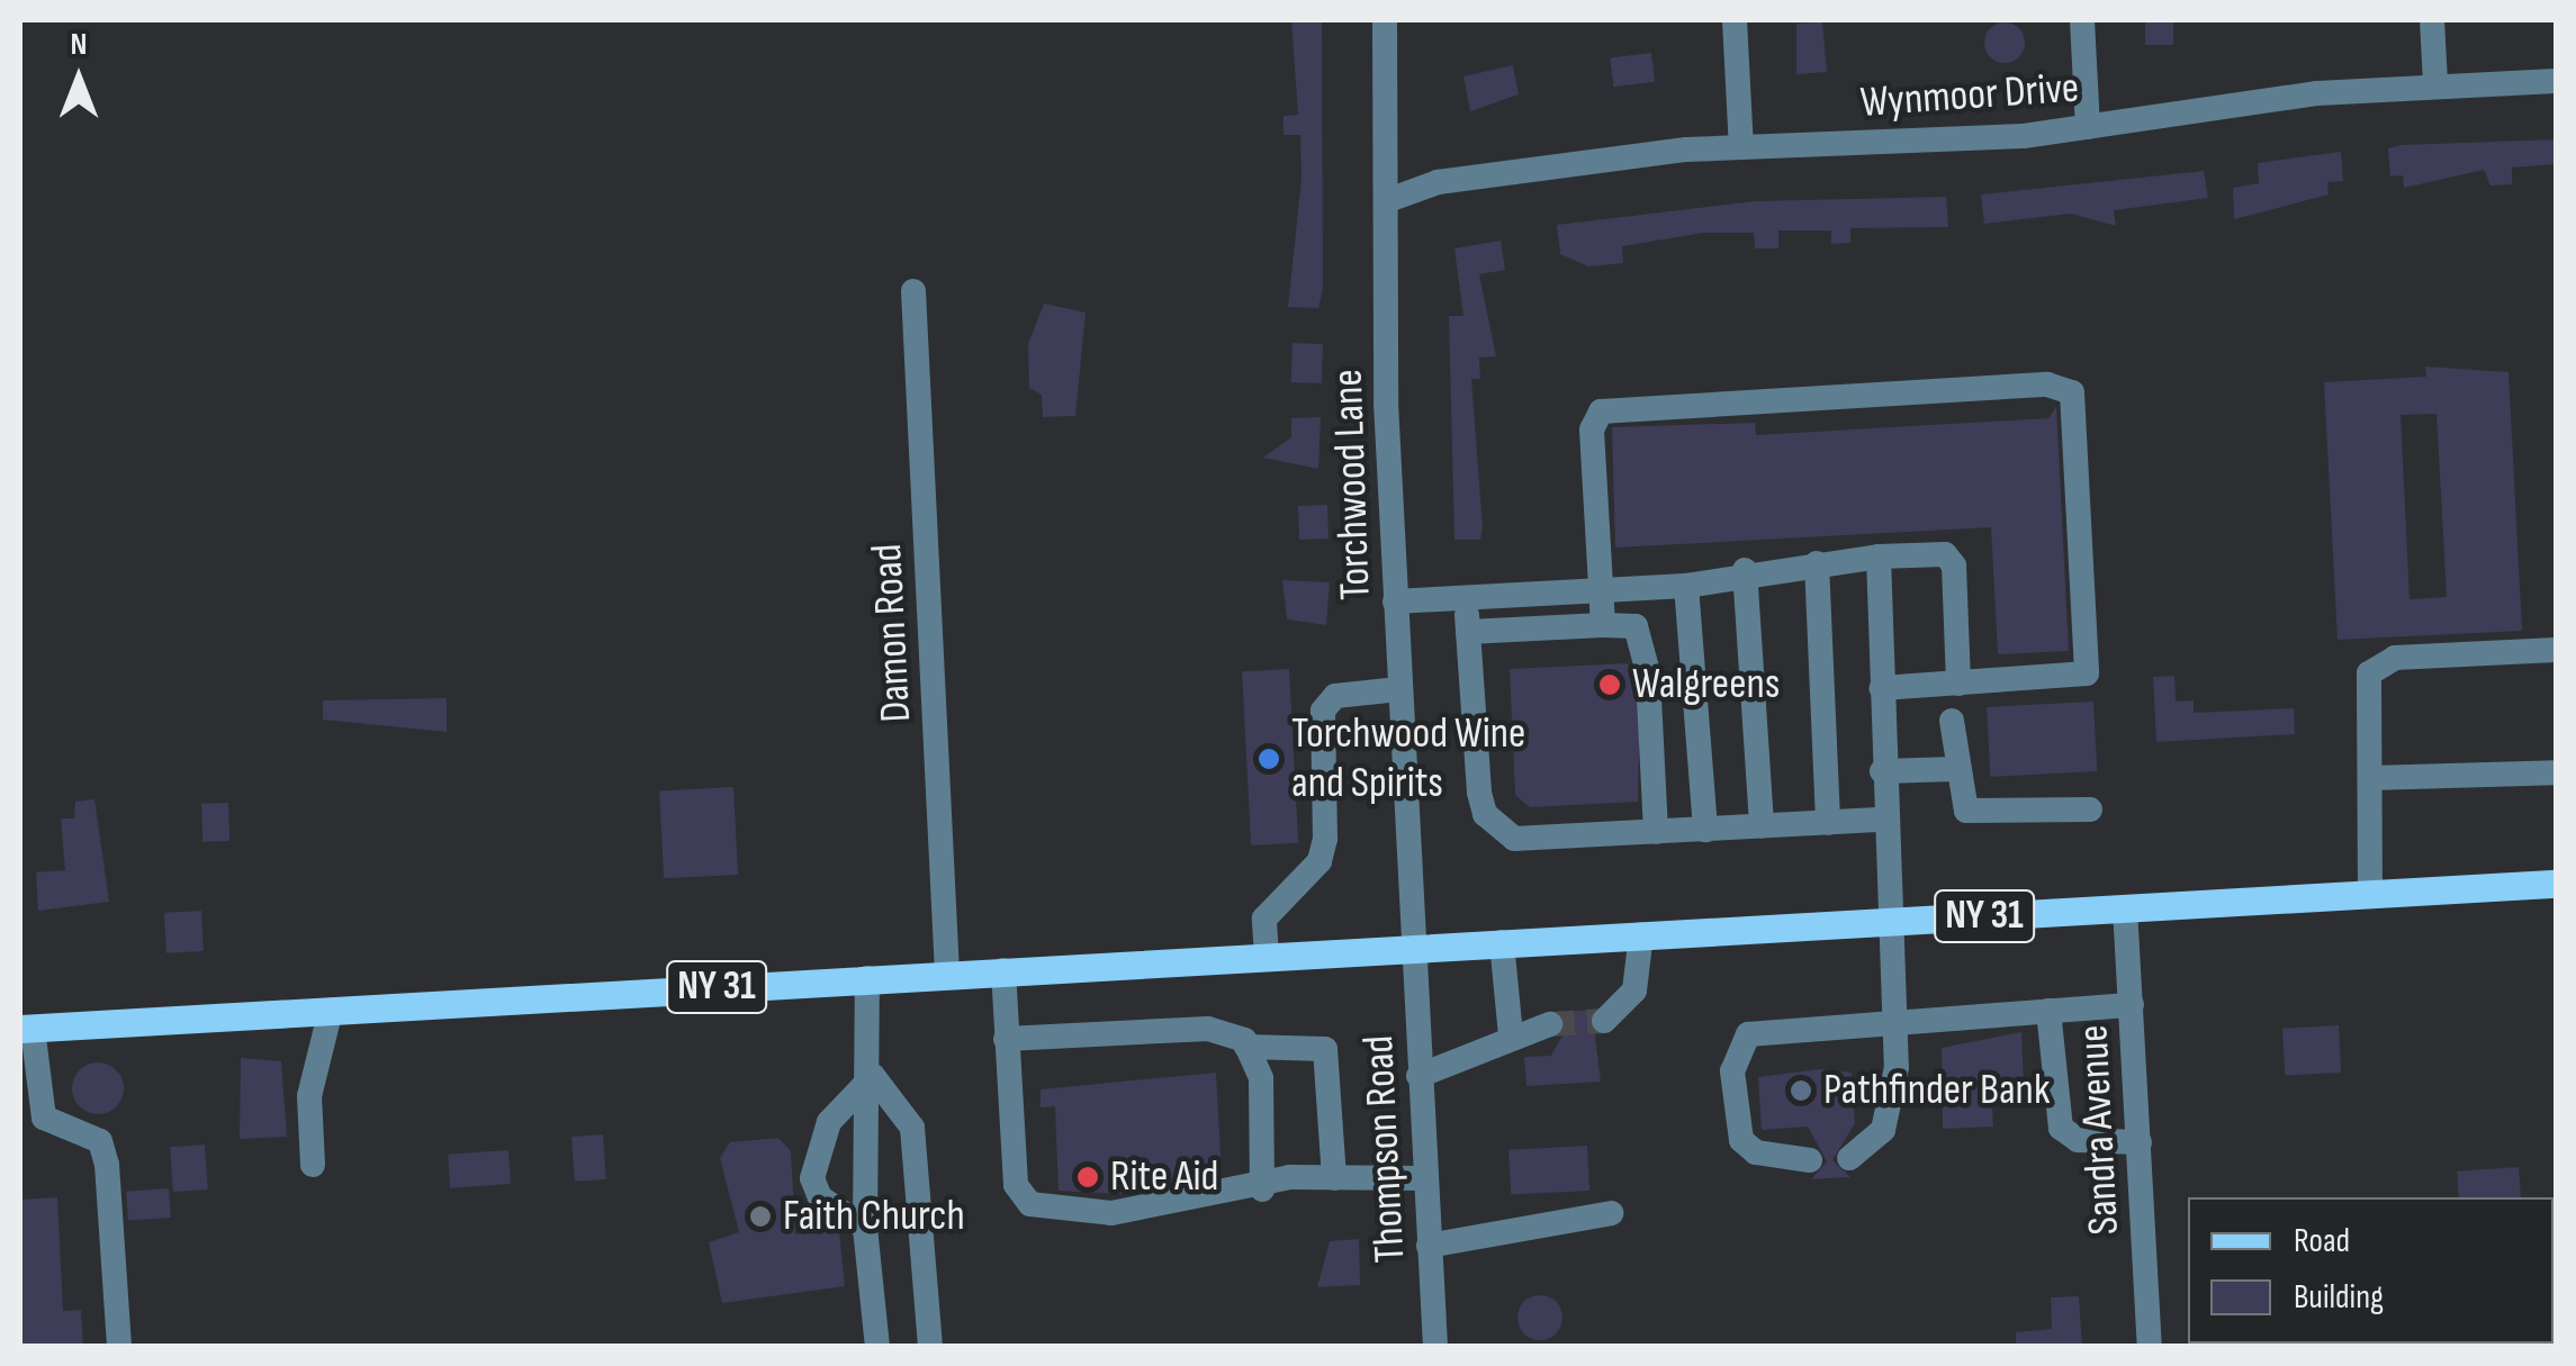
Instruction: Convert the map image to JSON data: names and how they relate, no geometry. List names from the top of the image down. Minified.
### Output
{"streets":{"main road":["NY 31"],"street":["Wynmoor Drive","Torchwood Lane","Damon Road","Sandra Avenue","Thompson Road"]},"crossings":[["Wynmoor Drive","Torchwood Lane"],["Torchwood Lane","NY 31"],["Torchwood Lane","Thompson Road"],["Damon Road","NY 31"],["NY 31","Sandra Avenue"],["NY 31","Thompson Road"]],"places":["Walgreens","Torchwood Wine and Spirits","Pathfinder Bank","Rite Aid","Faith Church"],"legend":["Road","Building"],"north":"top"}
